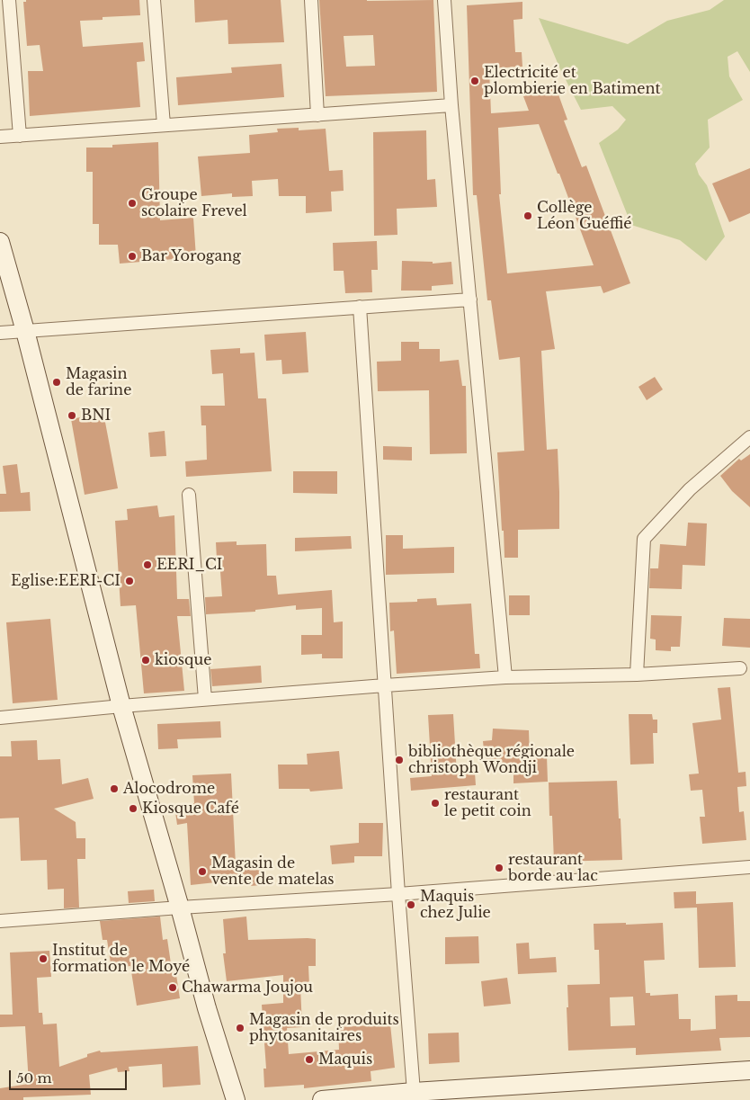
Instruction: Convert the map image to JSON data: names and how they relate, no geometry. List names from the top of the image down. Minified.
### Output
{"places":["Electricité et plombierie en Batiment","Groupe scolaire Frevel","Collège Léon Guéffié","Bar Yorogang","Magasin de farine","BNI","EERI_CI","Eglise:EERI-CI","kiosque","bibliothèque régionale christoph Wondji","Alocodrome","restaurant le petit coin","Kiosque Café","restaurant borde au lac","Magasin de vente de matelas","Maquis chez Julie","Institut de formation le Moyé","Chawarma Joujou","Magasin de produits phytosanitaires","Maquis"],"scale_bar":"50 m"}
